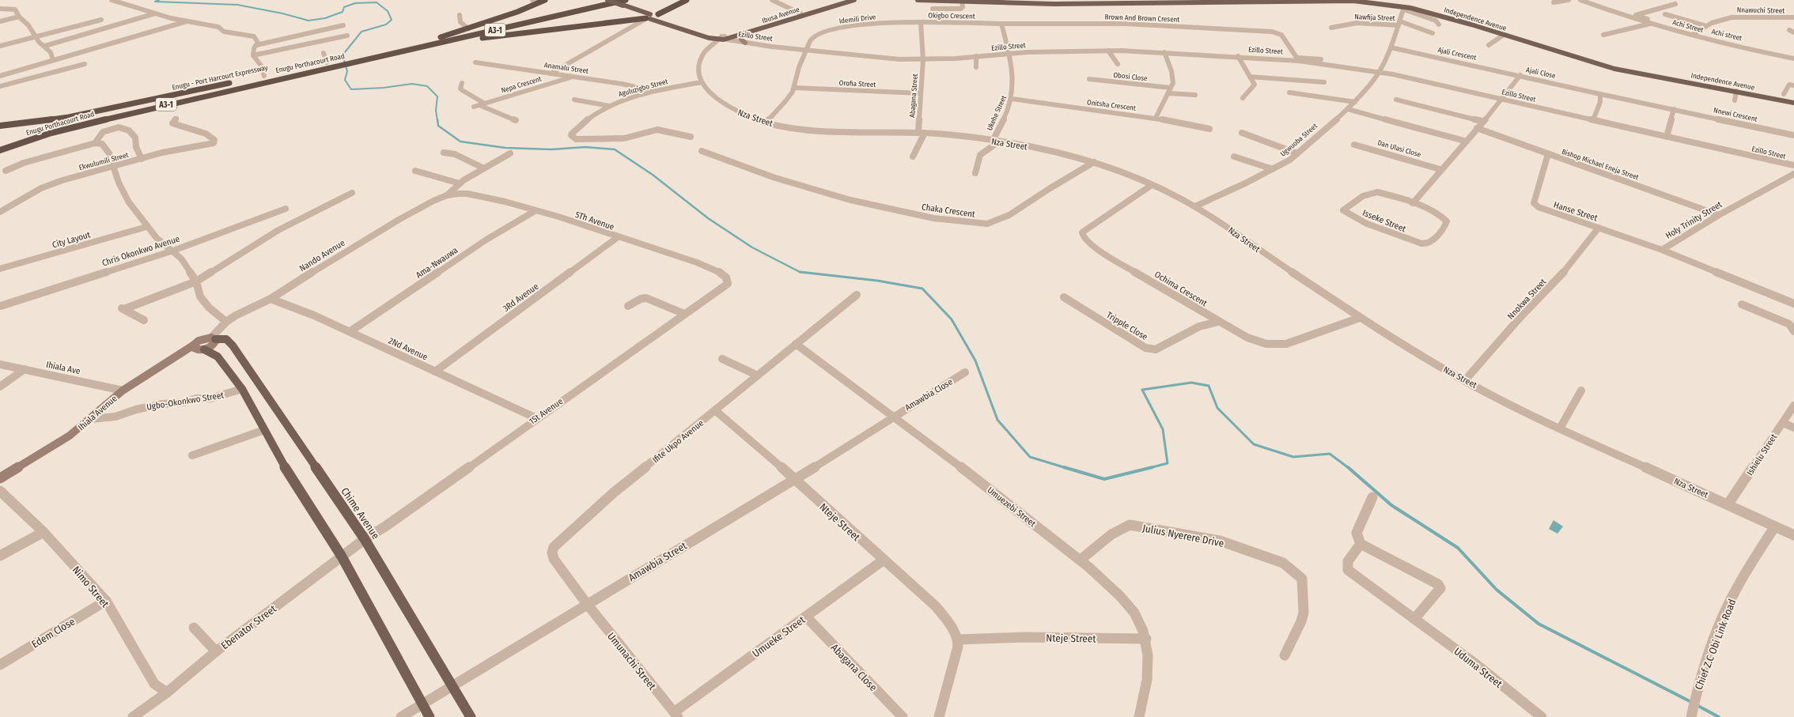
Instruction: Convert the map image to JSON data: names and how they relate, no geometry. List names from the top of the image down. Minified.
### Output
{"streets":{"highway":["A3-1","Enugu Porthacourt Road","Enugu - Port Harcourt Expressway"],"main road":["Ibusa Avenue","Independence Avenue","Ezillo Street","Ihiala Avenue","Chime Avenue"],"street":["Nnawuchi Street","Okigbo Crescent","Nawfija Street","Brown And Brown Cresent","Idemili Drive","Achi Street","Achi street","Ajali Crescent","Anamalu Street","Ajali Close","Obosi Close","Orofia Street","Nepa Crescent","Aguluzigbo Street","Abagana Street","Onitsha Crescent","Ukehe Street","Nnewi Crescent","Nza Street","Ugwuoba Street","Dan Ulasi Close","Ekwulumili Street","Bishop Michael Eneja Street","Chaka Crescent","Hanse Street","Holy Trinity Street","5Th Avenue","Isseke Street","City Layout","Chris Okonkwo Avenue","Nando Avenue","Ama-Nwauwa","Ochima Crescent","3Rd Avenue","Nnokwa Street","Tripple Close","2Nd Avenue","Ihiala Ave","Amawbia Close","Ugbo-Okonkwo Street","1St Avenue","Ifite Ukpo Avenue","Ishielu Street","Umuezebi Street","Nteje Street","Julius Nyerere Drive","Amawbia Street","Nimo Street","Ebenator Street","Edem Close","Umueke Street","Chief Z.C Obi Link Road","Umunachi Street","Abagana Close","Uduma Street"]},"crossings":[["Nnawuchi Street","Achi Street"],["Nnawuchi Street","Achi street"],["Ibusa Avenue","Ezillo Street"],["Okigbo Crescent","Brown And Brown Cresent"],["Okigbo Crescent","Idemili Drive"],["Okigbo Crescent","Ezillo Street"],["Okigbo Crescent","Abagana Street"],["Nawfija Street","Independence Avenue"],["Nawfija Street","Ezillo Street"],["Nawfija Street","Ajali Crescent"],["Nawfija Street","Ugwuoba Street"],["Brown And Brown Cresent","Ezillo Street"],["Idemili Drive","Ezillo Street"],["Achi Street","Achi street"],["A3-1","Ezillo Street"],["A3-1","Enugu Porthacourt Road"],["Ezillo Street","Enugu Porthacourt Road"],["Ezillo Street","Abagana Street"],["Ezillo Street","Ukehe Street"],["Ezillo Street","Ugwuoba Street"],["Ajali Crescent","Ajali Close"],["Anamalu Street","Nepa Crescent"],["Anamalu Street","Aguluzigbo Street"],["Ajali Close","Nnewi Crescent"],["Orofia Street","Abagana Street"],["Aguluzigbo Street","Nza Street"],["Abagana Street","Nza Street"],["Onitsha Crescent","Ukehe Street"],["Ukehe Street","Nza Street"],["Nza Street","Ugwuoba Street"],["Nza Street","Chaka Crescent"],["Nza Street","Ochima Crescent"],["Nza Street","Nnokwa Street"],["Nza Street","Ishielu Street"],["Nza Street","Chief Z.C Obi Link Road"],["Bishop Michael Eneja Street","Hanse Street"],["Bishop Michael Eneja Street","Holy Trinity Street"],["Hanse Street","Holy Trinity Street"],["Hanse Street","Nnokwa Street"],["5Th Avenue","Nando Avenue"],["5Th Avenue","Ama-Nwauwa"],["5Th Avenue","3Rd Avenue"],["5Th Avenue","1St Avenue"],["Nando Avenue","2Nd Avenue"],["Nando Avenue","Chime Avenue"],["Ama-Nwauwa","2Nd Avenue"],["Ochima Crescent","Tripple Close"],["3Rd Avenue","2Nd Avenue"],["2Nd Avenue","1St Avenue"],["Ihiala Ave","Ihiala Avenue"],["Amawbia Close","Umuezebi Street"],["Amawbia Close","Amawbia Street"],["Ugbo-Okonkwo Street","Ihiala Avenue"],["1St Avenue","Chime Avenue"],["1St Avenue","Ebenator Street"],["Ifite Ukpo Avenue","Umuezebi Street"],["Ifite Ukpo Avenue","Nteje Street"],["Ifite Ukpo Avenue","Amawbia Street"],["Ifite Ukpo Avenue","Umunachi Street"],["Umuezebi Street","Nteje Street"],["Umuezebi Street","Julius Nyerere Drive"],["Umuezebi Street","Amawbia Street"],["Chime Avenue","Amawbia Street"],["Chime Avenue","Ebenator Street"],["Nteje Street","Amawbia Street"],["Nteje Street","Umueke Street"],["Amawbia Street","Umunachi Street"],["Nimo Street","Ebenator Street"],["Nimo Street","Edem Close"],["Umueke Street","Umunachi Street"],["Umueke Street","Abagana Close"]]}
